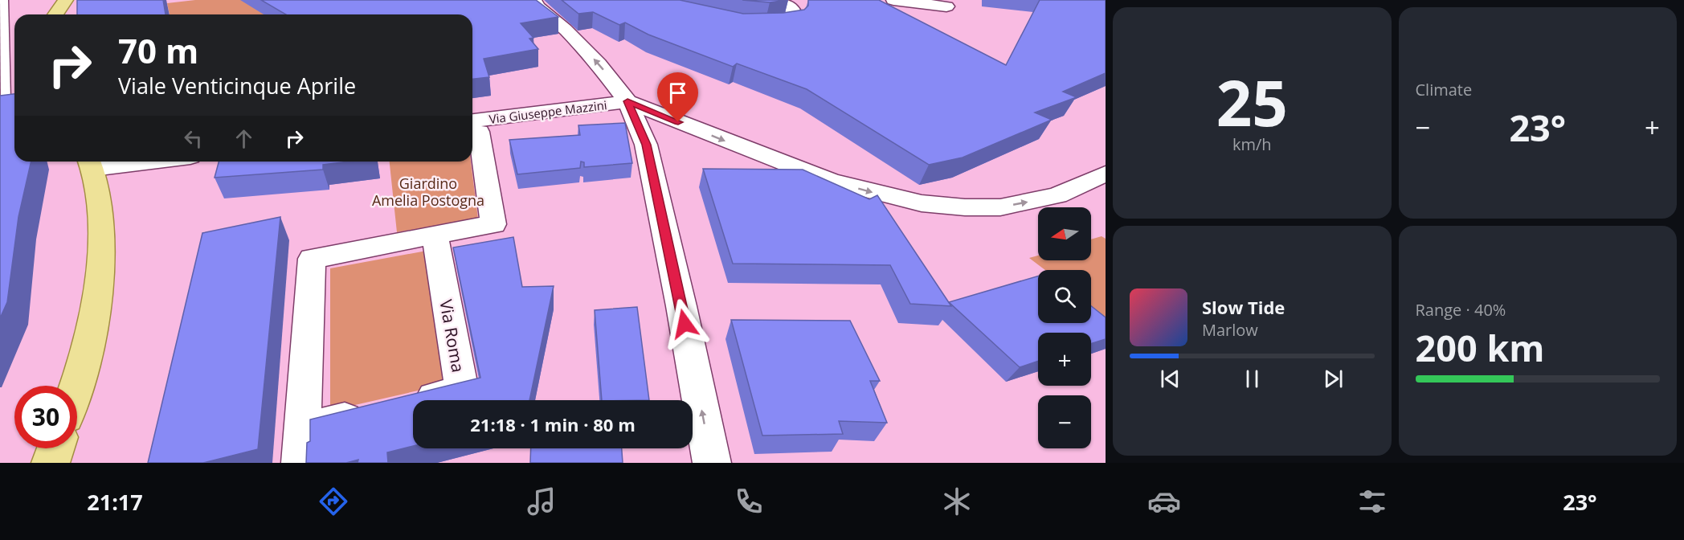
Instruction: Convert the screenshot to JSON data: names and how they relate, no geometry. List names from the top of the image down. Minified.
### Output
{"streets":{"street":["Via Giuseppe Mazzini","Via Roma"]},"parks":["Giardino Amelia Postogna"],"north":"left","page":{"tile":[["25","km/h"],"Climate",["Range · 40%","200 km"]],"turn":["70 m","Viale Venticinque Aprile"],"heat":["−","23°","+"],"map_buttons":["+","−"],"song":["Slow Tide","Marlow"],"limit":"30","trip":"21:18 · 1 min · 80 m","tabs":["21:17","23°"]}}
